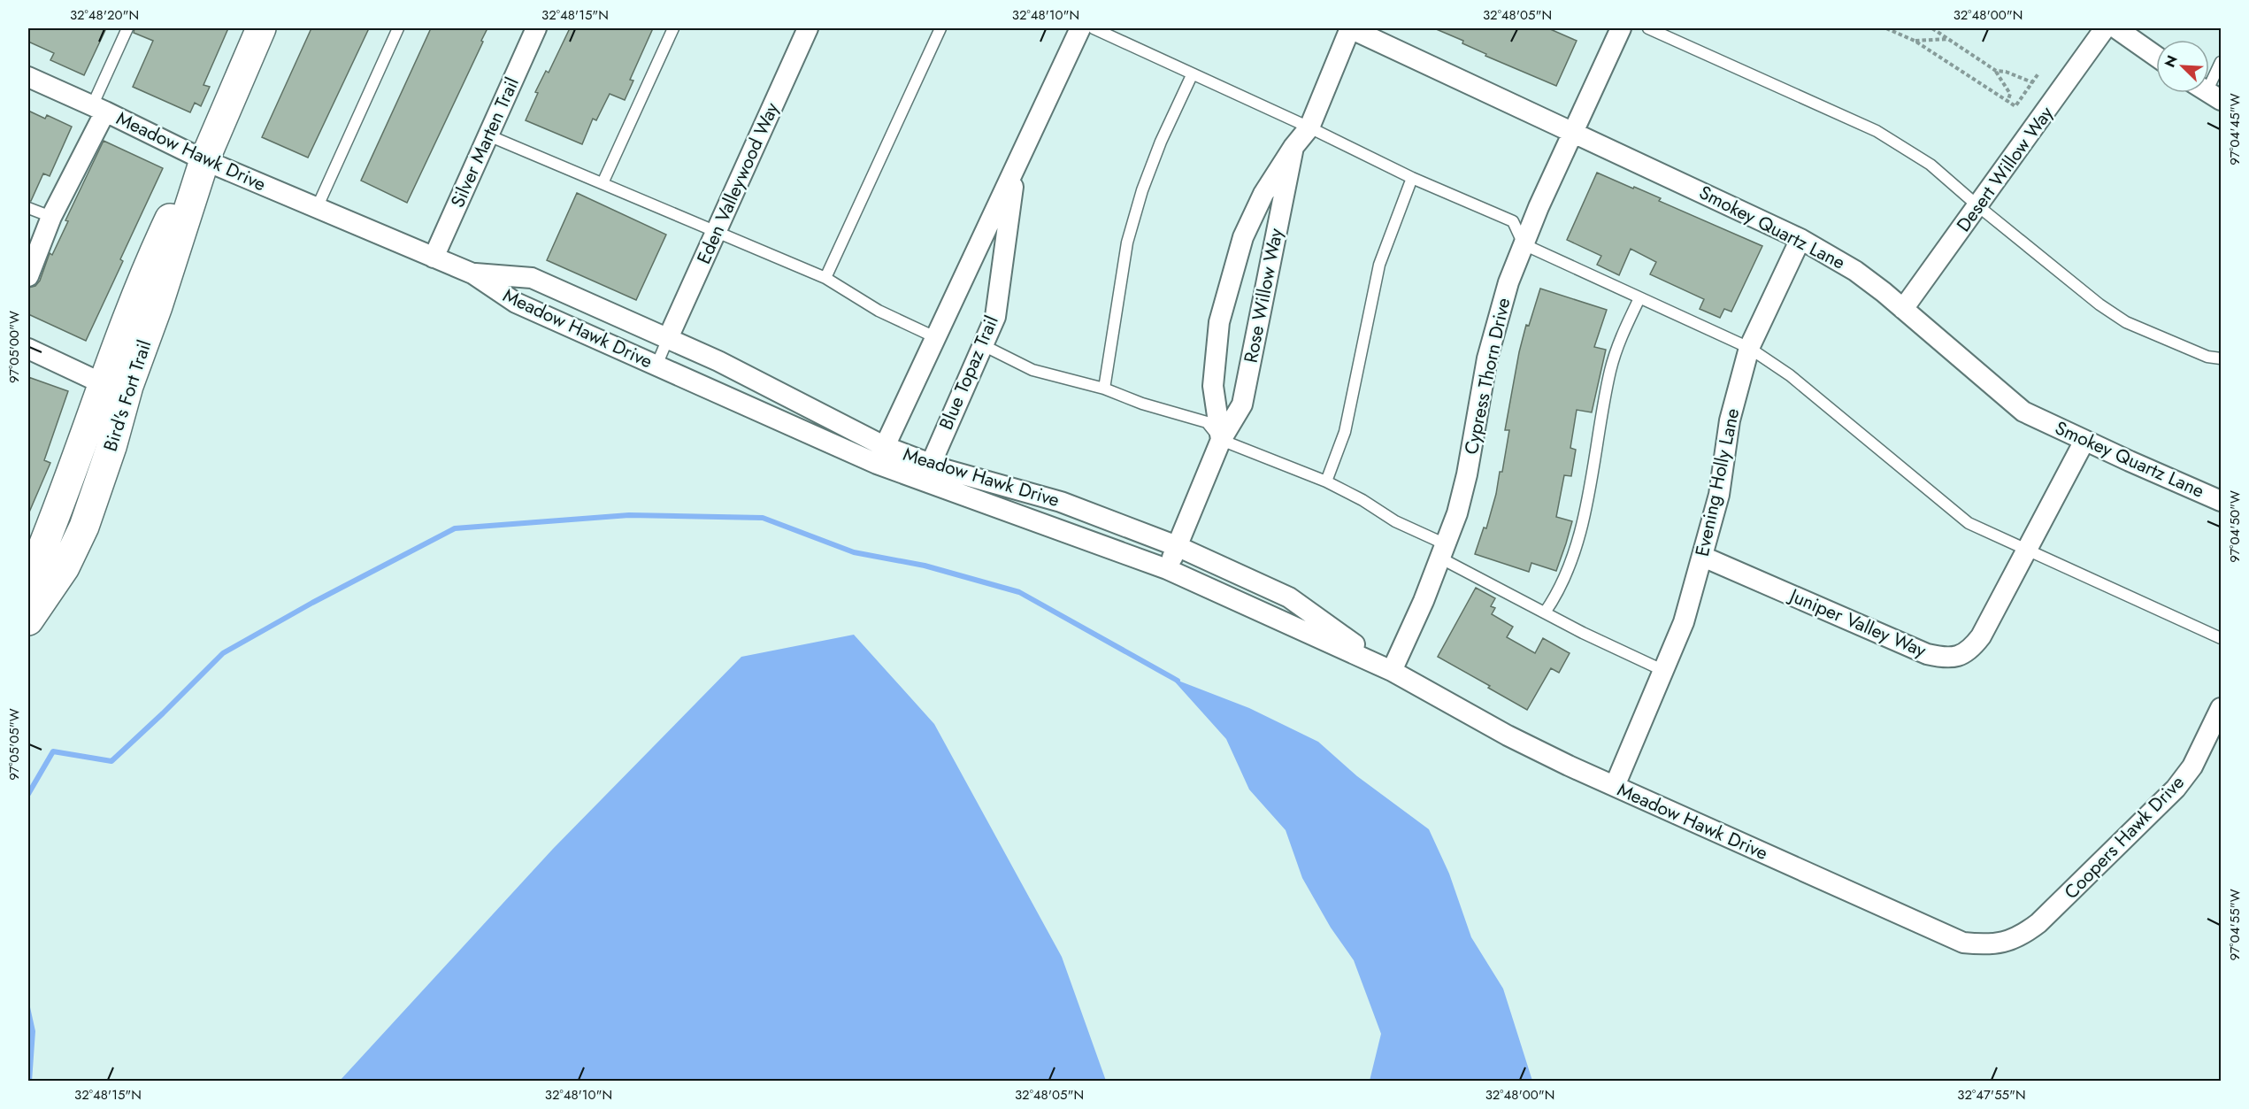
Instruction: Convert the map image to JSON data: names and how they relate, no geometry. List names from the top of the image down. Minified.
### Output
{"streets":{"street":["Silver Marten Trail","Meadow Hawk Drive","Desert Willow Way","Eden Valleywood Way","Smokey Quartz Lane","Rose Willow Way","Blue Topaz Trail","Cypress Thorn Drive","Bird's Fort Trail","Evening Holly Lane","Juniper Valley Way","Coopers Hawk Drive"]},"crossings":[["Silver Marten Trail","Meadow Hawk Drive"],["Meadow Hawk Drive","Eden Valleywood Way"],["Meadow Hawk Drive","Rose Willow Way"],["Meadow Hawk Drive","Blue Topaz Trail"],["Meadow Hawk Drive","Cypress Thorn Drive"],["Meadow Hawk Drive","Bird's Fort Trail"],["Meadow Hawk Drive","Evening Holly Lane"],["Meadow Hawk Drive","Coopers Hawk Drive"],["Desert Willow Way","Smokey Quartz Lane"],["Smokey Quartz Lane","Rose Willow Way"],["Smokey Quartz Lane","Cypress Thorn Drive"],["Smokey Quartz Lane","Evening Holly Lane"],["Smokey Quartz Lane","Juniper Valley Way"],["Evening Holly Lane","Juniper Valley Way"]],"north":"top left","coordinates":["32°48'20\"N","32°48'15\"N","32°48'10\"N","32°48'05\"N","32°48'00\"N","97°04'45\"W","97°05'00\"W","97°04'50\"W","97°05'05\"W","97°04'55\"W","32°47'55\"N"]}
